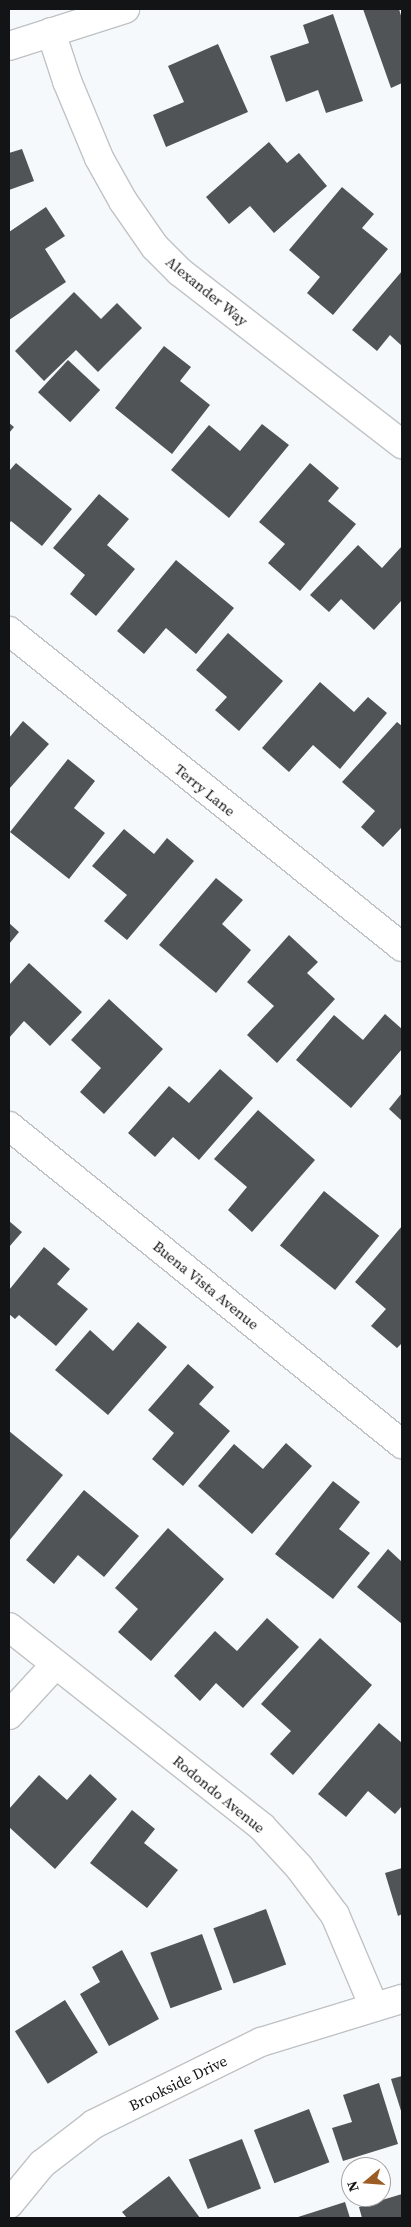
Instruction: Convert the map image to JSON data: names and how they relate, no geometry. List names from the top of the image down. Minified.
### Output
{"streets":{"street":["Alexander Way","Terry Lane","Buena Vista Avenue","Rodondo Avenue","Brookside Drive"]},"crossings":[["Rodondo Avenue","Brookside Drive"]],"north":"left"}
